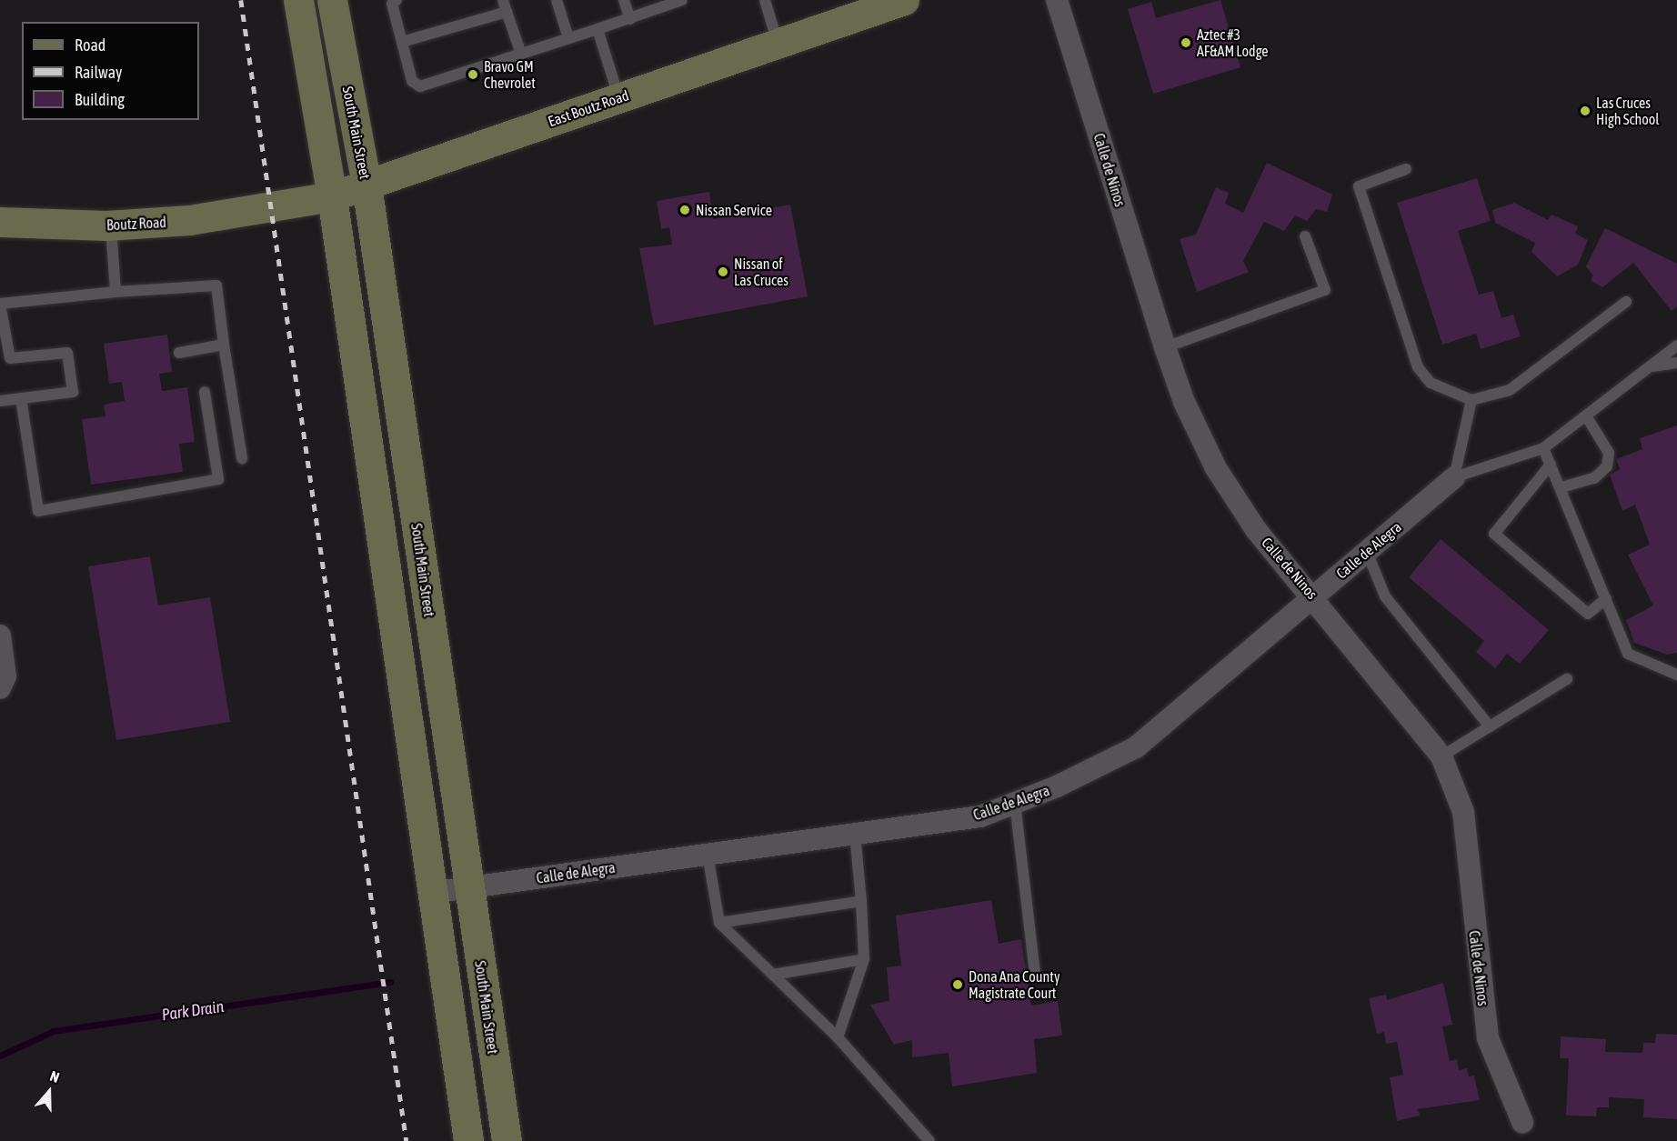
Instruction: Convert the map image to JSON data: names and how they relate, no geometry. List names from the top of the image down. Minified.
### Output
{"streets":{"main road":["East Boutz Road","South Main Street","Boutz Road"],"street":["Calle de Ninos","Calle de Alegra"]},"crossings":[["East Boutz Road","South Main Street"],["East Boutz Road","Boutz Road"],["South Main Street","Calle de Alegra"],["Calle de Ninos","Calle de Alegra"]],"water":["Park Drain"],"places":["Aztec #3 AF&AM Lodge","Bravo GM Chevrolet","Las Cruces High School","Nissan Service","Nissan of Las Cruces","Dona Ana County Magistrate Court"],"legend":["Road","Railway","Building"],"north":"top"}
